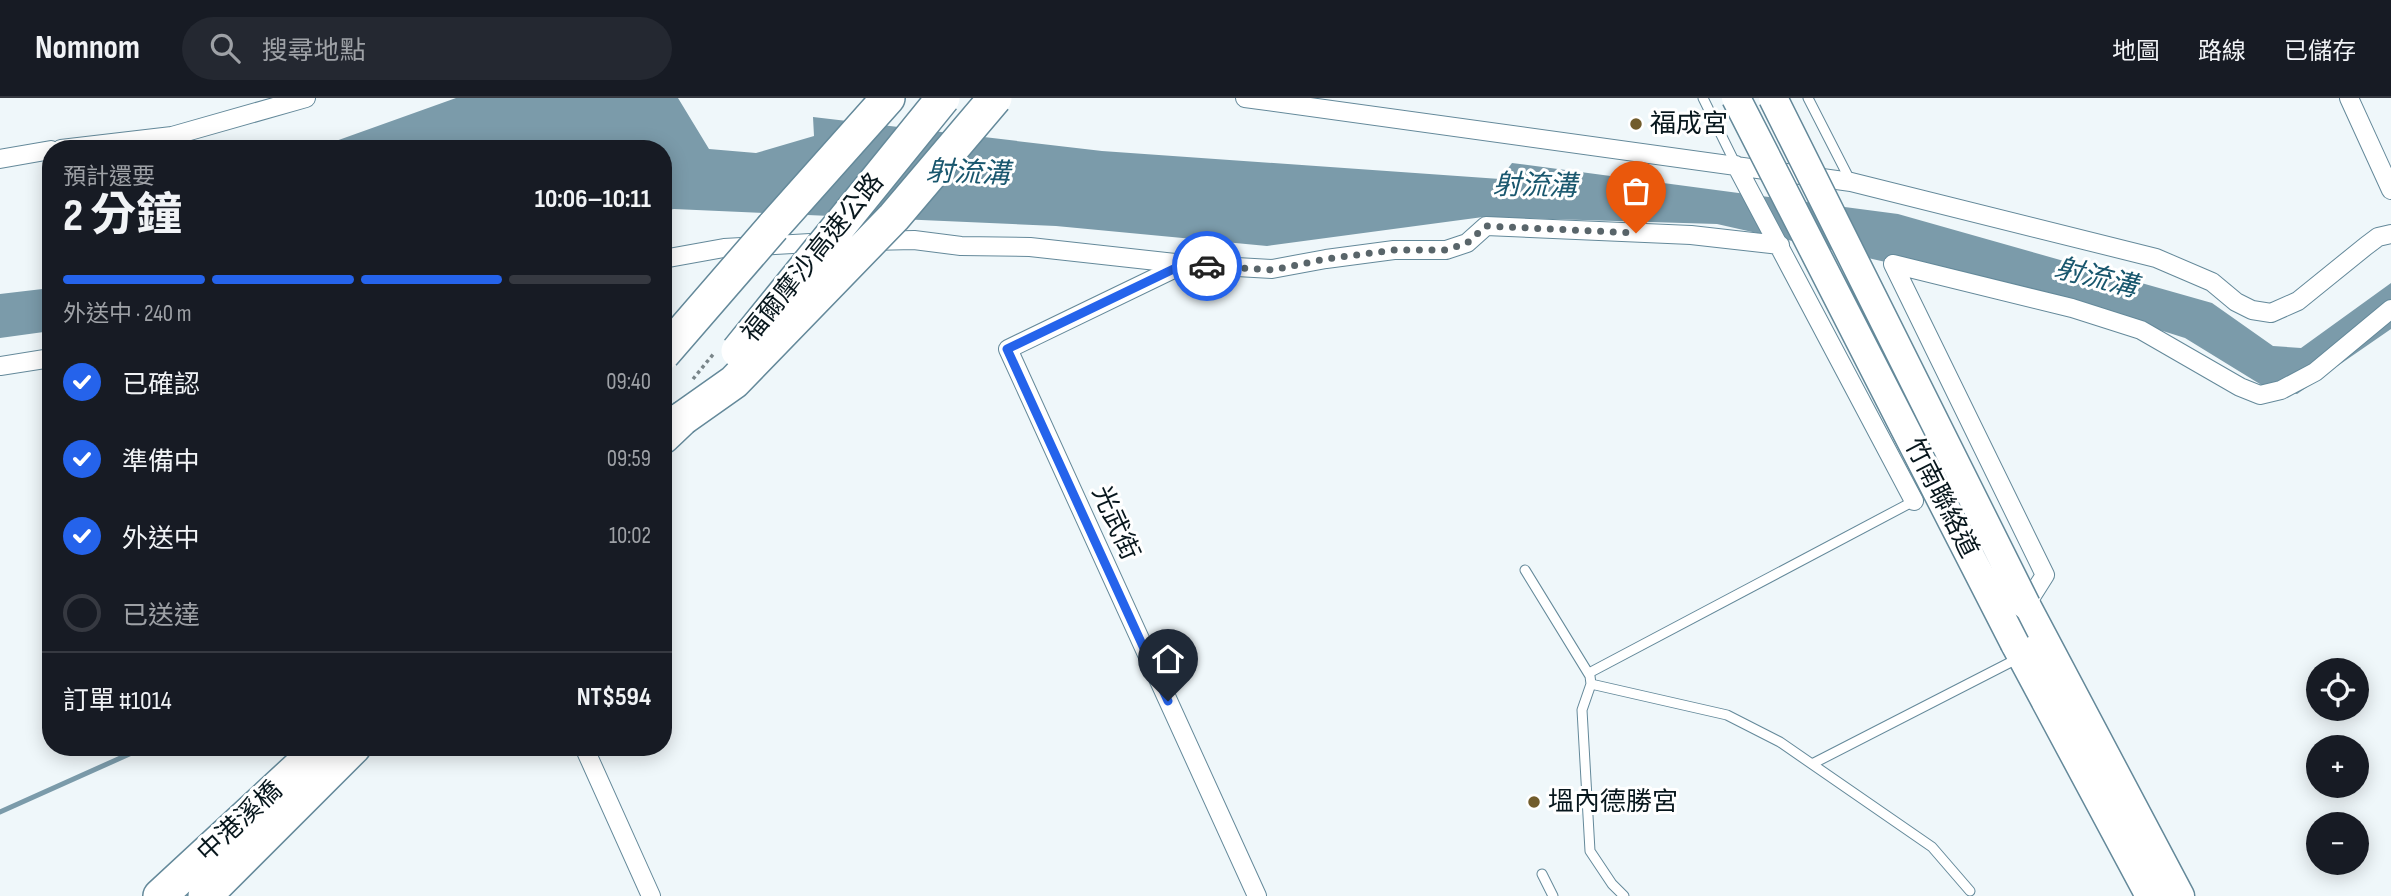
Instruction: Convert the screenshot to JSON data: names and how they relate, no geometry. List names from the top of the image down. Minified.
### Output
{"streets":{"highway":["福爾摩沙高速公路","中港溪橋"],"main road":["竹南聯絡道"],"street":["光武街"]},"water":["射流溝"],"places":["福成宮","塭內德勝宮"],"page":{"header":"Nomnom","search":"搜尋地點","nav":["地圖","路線","已儲存"],"heading":["2 分鐘","預計還要","10:06–10:11"],"panel":["訂單 #1014","NT$594"],"bar":"外送中 · 240 m","list":[["已確認","09:40"],["準備中","09:59"],["外送中","10:02"],"已送達"],"map_buttons":["+","−"]}}
